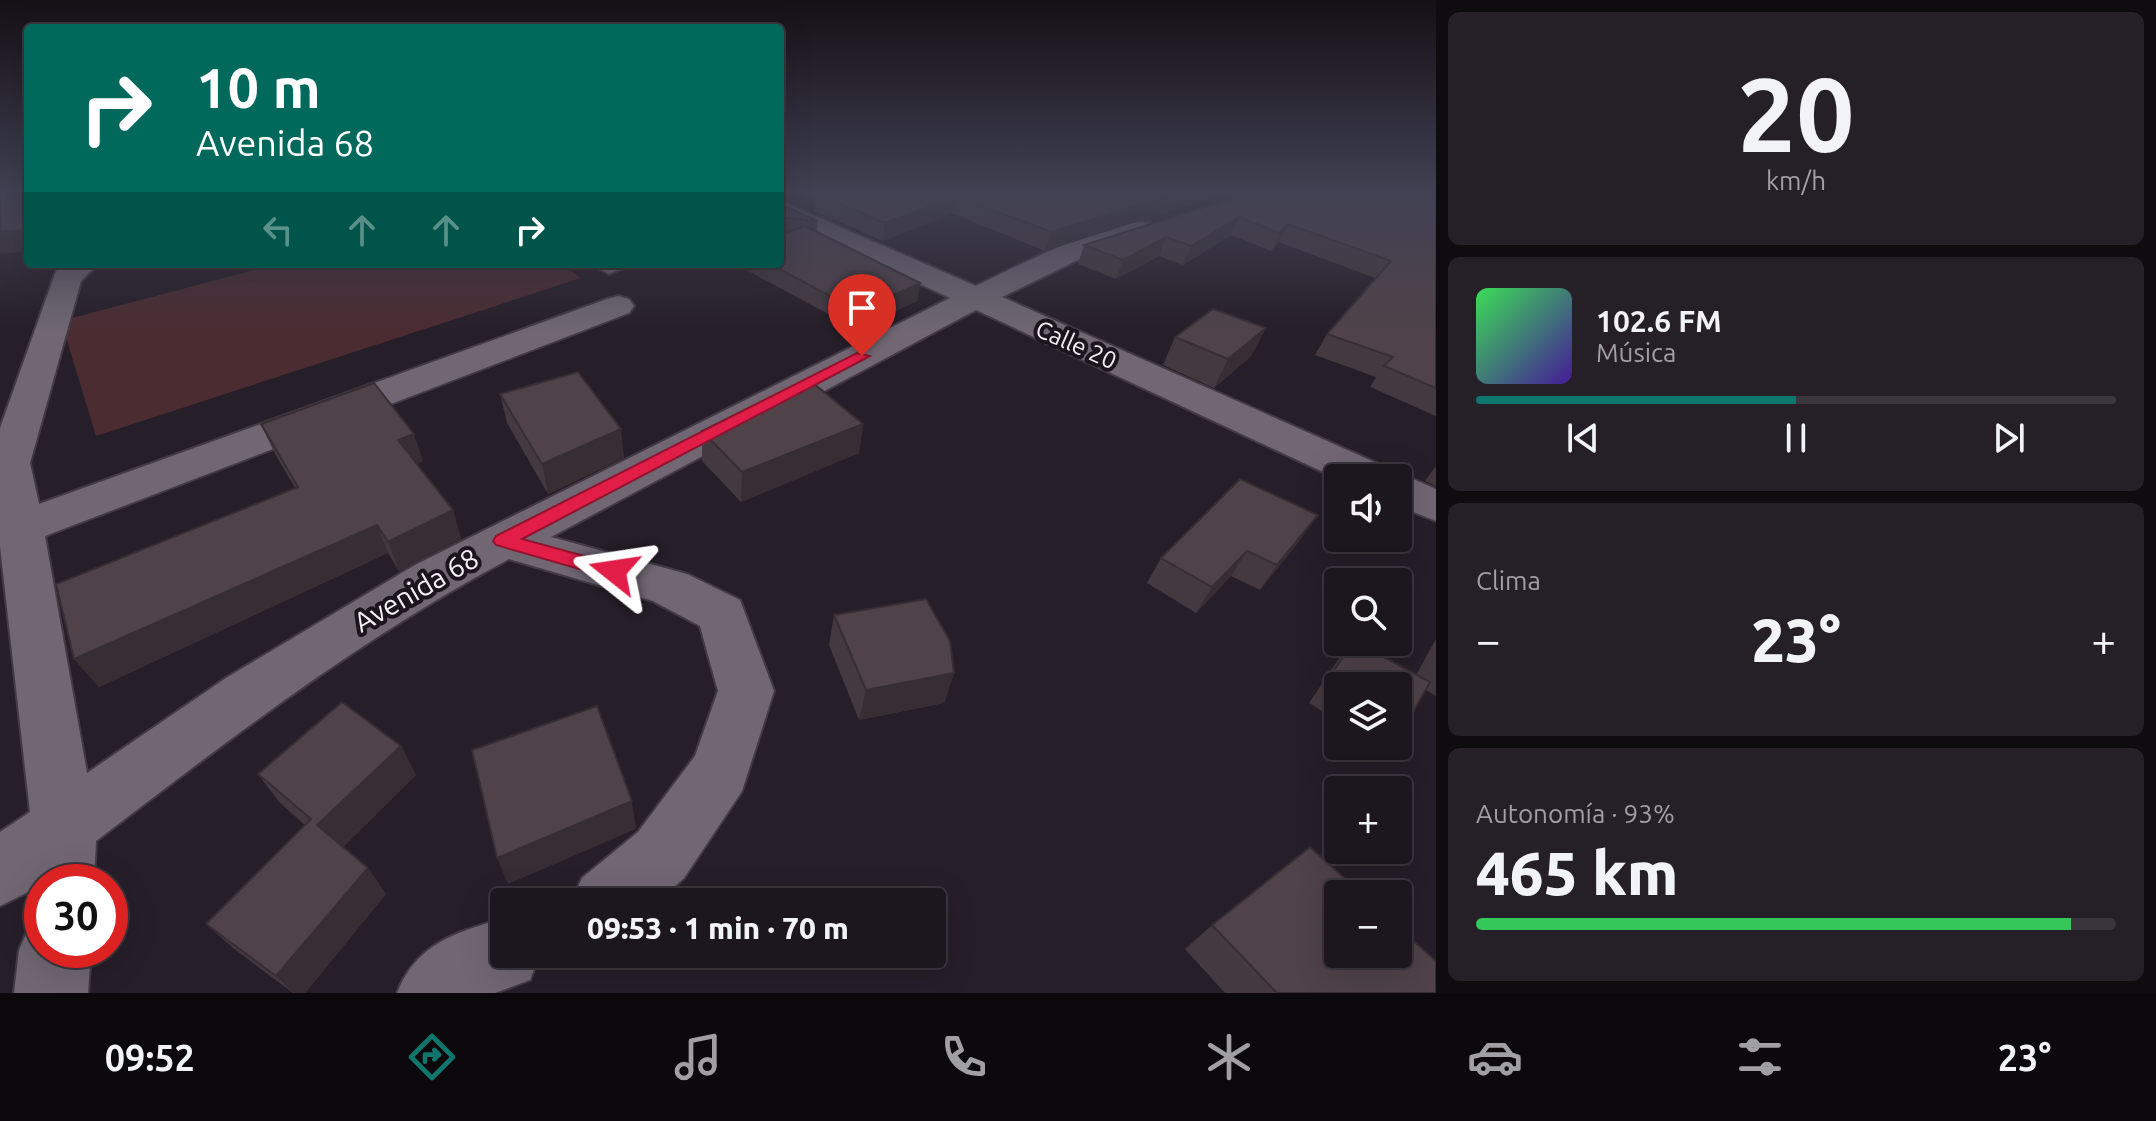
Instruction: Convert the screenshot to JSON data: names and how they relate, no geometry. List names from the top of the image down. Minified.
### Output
{"streets":{"street":["Calle 20","Avenida 68"]},"crossings":[["Calle 20","Avenida 68"]],"page":{"tile":[["20","km/h"],"Clima",["Autonomía · 93%","465 km"]],"turn":["10 m","Avenida 68"],"song":["102.6 FM","Música"],"map_buttons":["+","−"],"heat":["−","23°","+"],"limit":"30","trip":"09:53 · 1 min · 70 m","tabs":["09:52","23°"]}}
